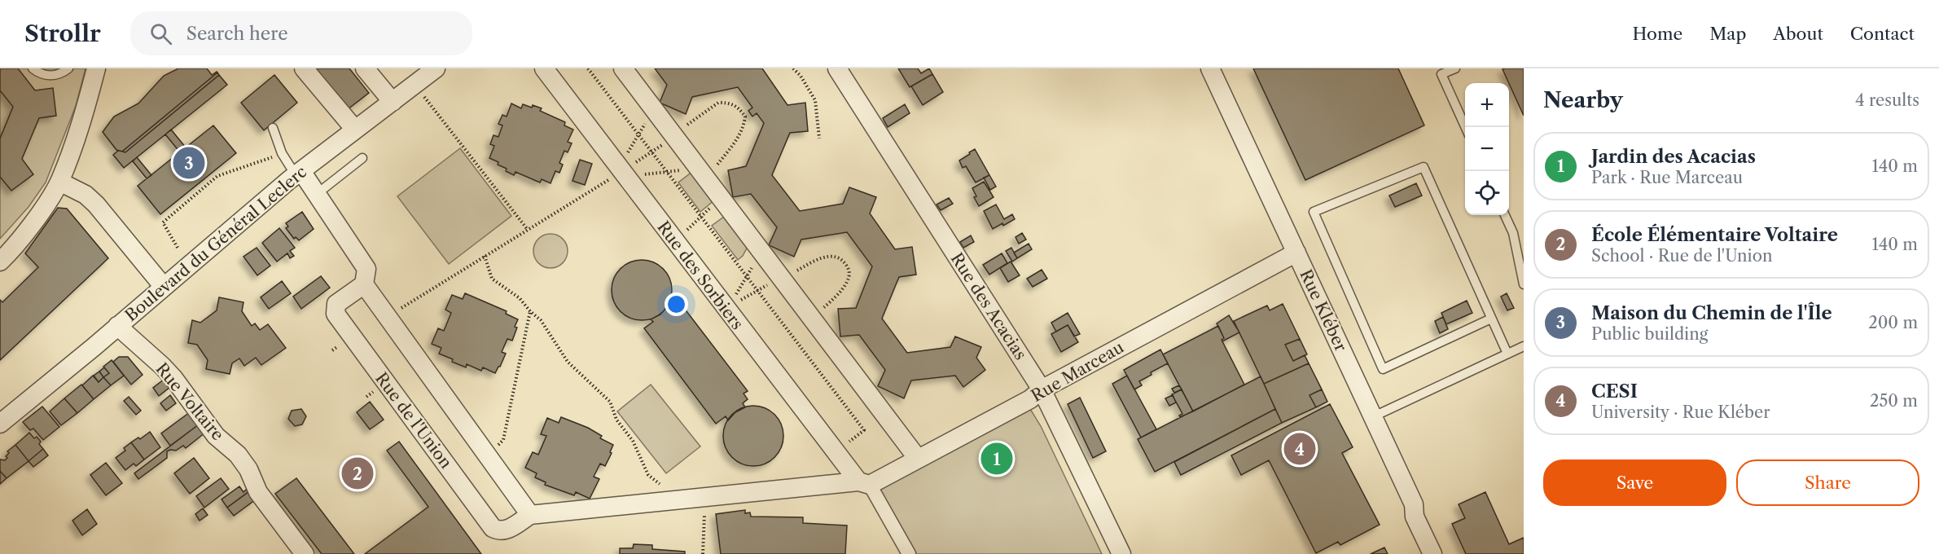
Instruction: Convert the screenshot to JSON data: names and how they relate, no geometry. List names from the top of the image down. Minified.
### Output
{"streets":{"street":["Boulevard du Général Leclerc","Rue des Sorbiers","Rue des Acacias","Rue Kléber","Rue Marceau","Rue Voltaire","Rue de l'Union"]},"crossings":[["Boulevard du Général Leclerc","Rue Voltaire"],["Rue des Sorbiers","Rue Marceau"],["Rue des Sorbiers","Rue de l'Union"],["Rue des Acacias","Rue Marceau"],["Rue Kléber","Rue Marceau"],["Rue Marceau","Rue de l'Union"]],"page":{"header":"Strollr","search":"Search here","nav":["Home","Map","About","Contact"],"heading":["Nearby","4 results"],"map_buttons":["+","−"],"list":[{"mark":"1","name":"Jardin des Acacias","note":"Park · Rue Marceau","value":"140 m"},{"mark":"2","name":"École Élémentaire Voltaire","note":"School · Rue de l'Union","value":"140 m"},{"mark":"3","name":"Maison du Chemin de l'Île","note":"Public building","value":"200 m"},{"mark":"4","name":"CESI","note":"University · Rue Kléber","value":"250 m"}],"pins":["3","4","1","2"],"buttons":["Save","Share"]}}
